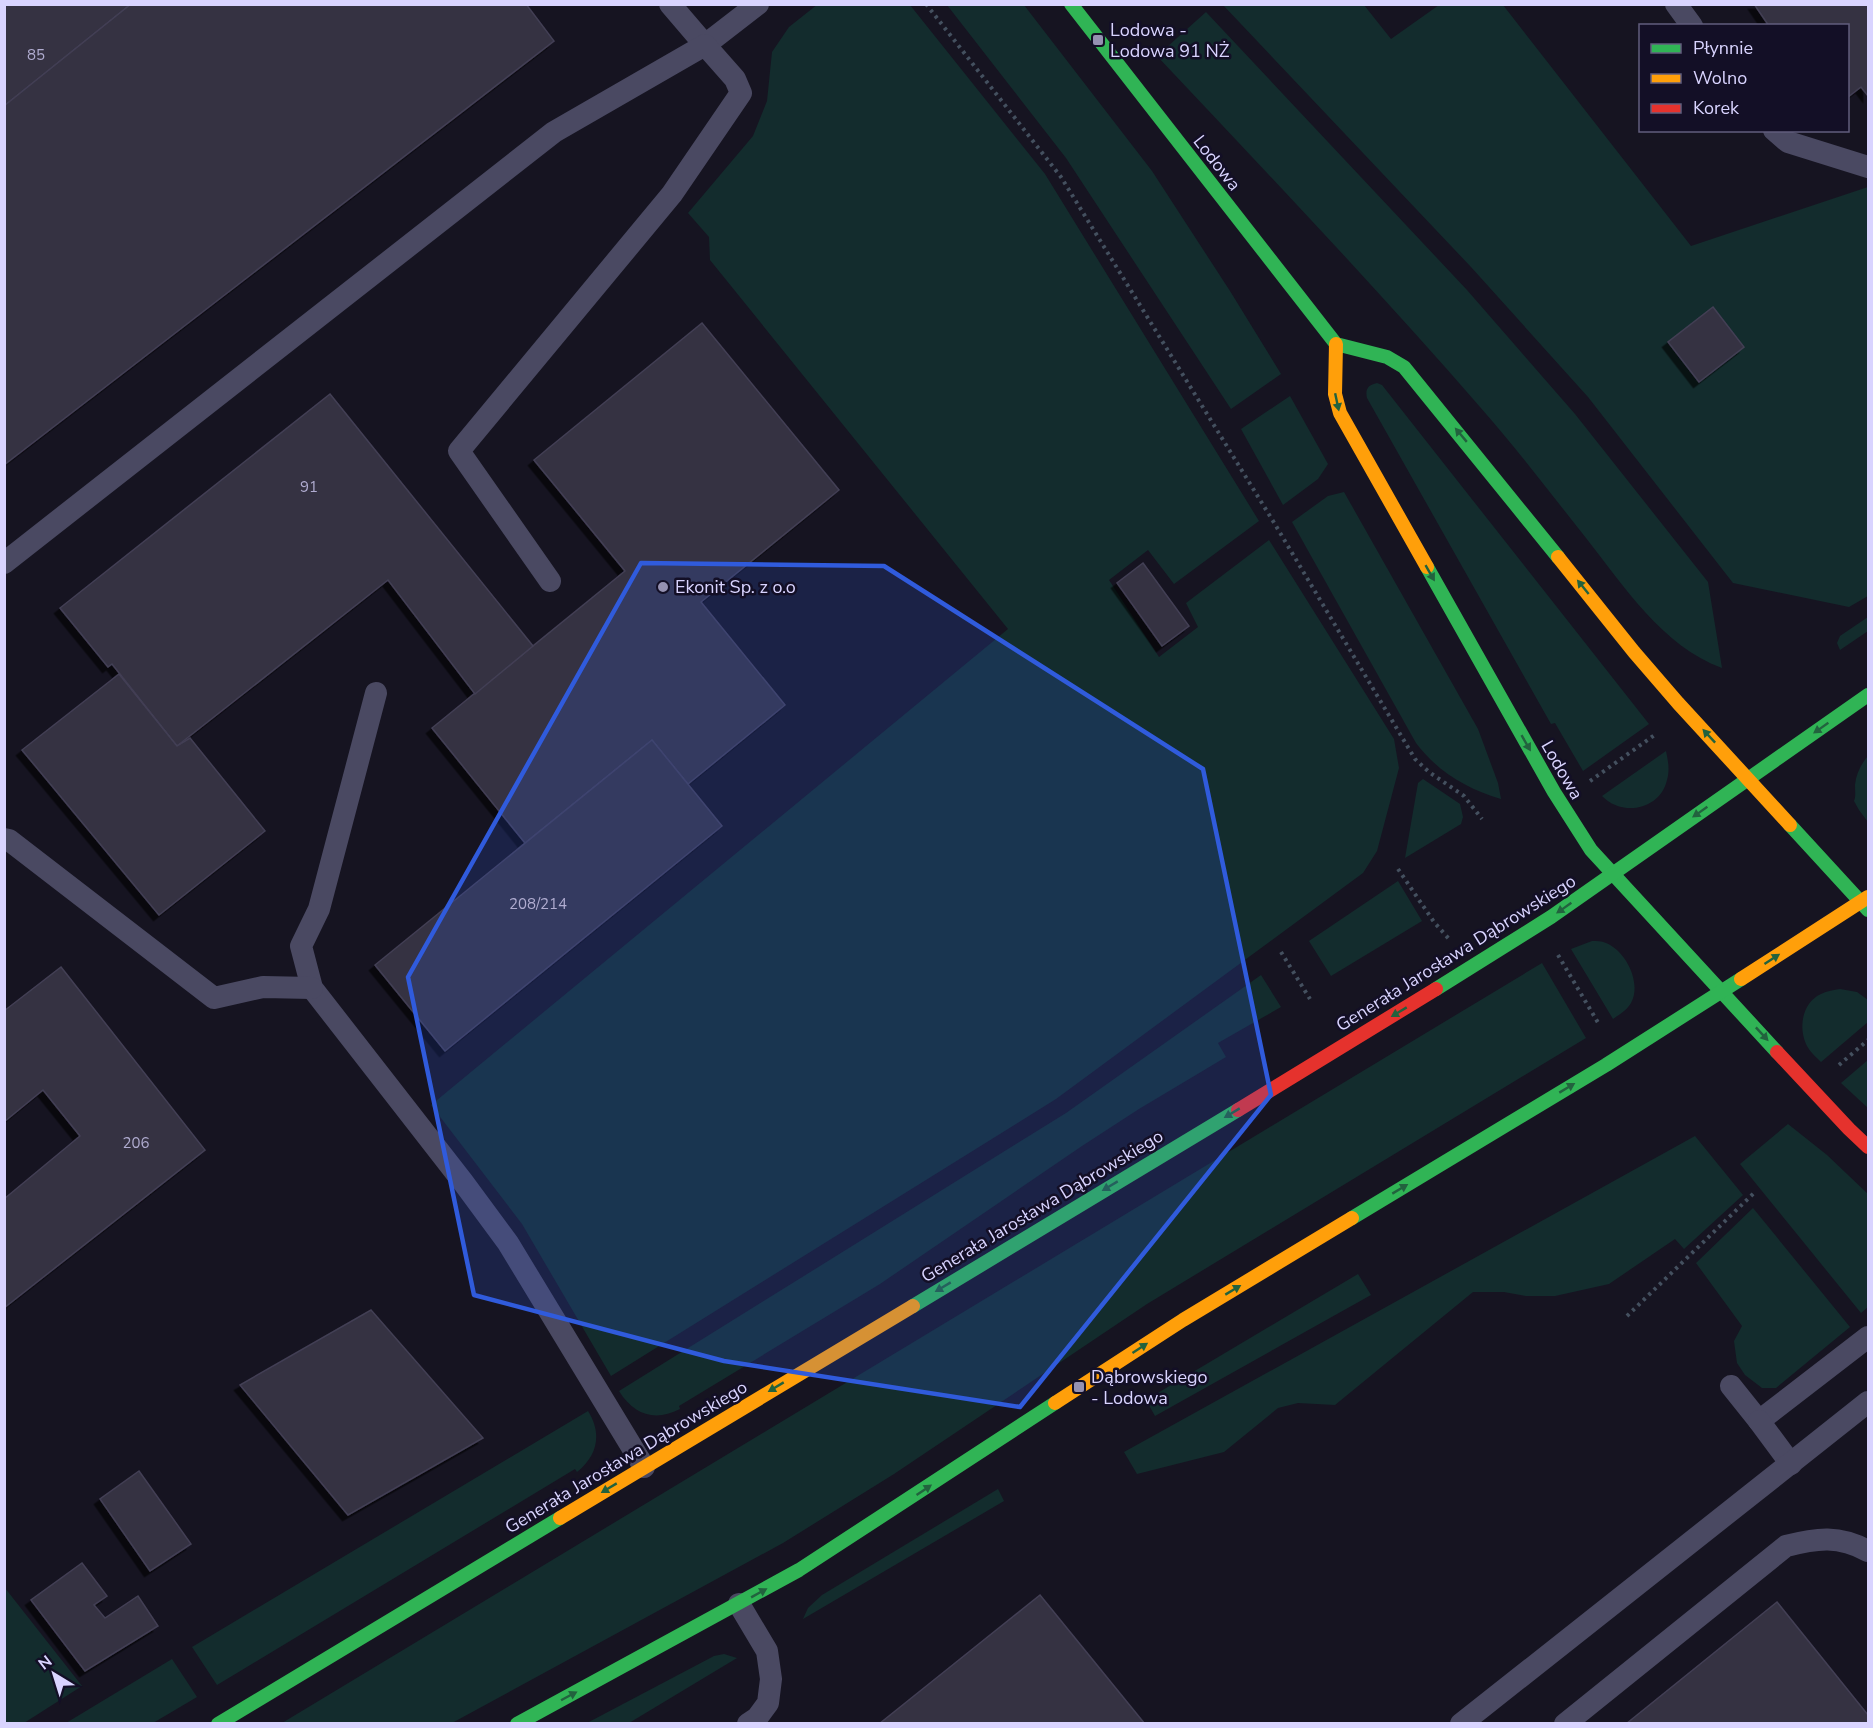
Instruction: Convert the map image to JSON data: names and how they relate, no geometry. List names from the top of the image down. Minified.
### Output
{"streets":{"main road":["Lodowa","Generała Jarosława Dąbrowskiego"]},"crossings":[["Lodowa","Generała Jarosława Dąbrowskiego"]],"one_way":["Generała Jarosława Dąbrowskiego"],"places":{"transit":["Lodowa - Lodowa 91 NŻ","Dąbrowskiego - Lodowa"],"other":["Ekonit Sp. z o.o"]},"house_numbers":["85","91","208/214","206"],"legend":["Płynnie","Wolno","Korek"],"north":"top left"}
